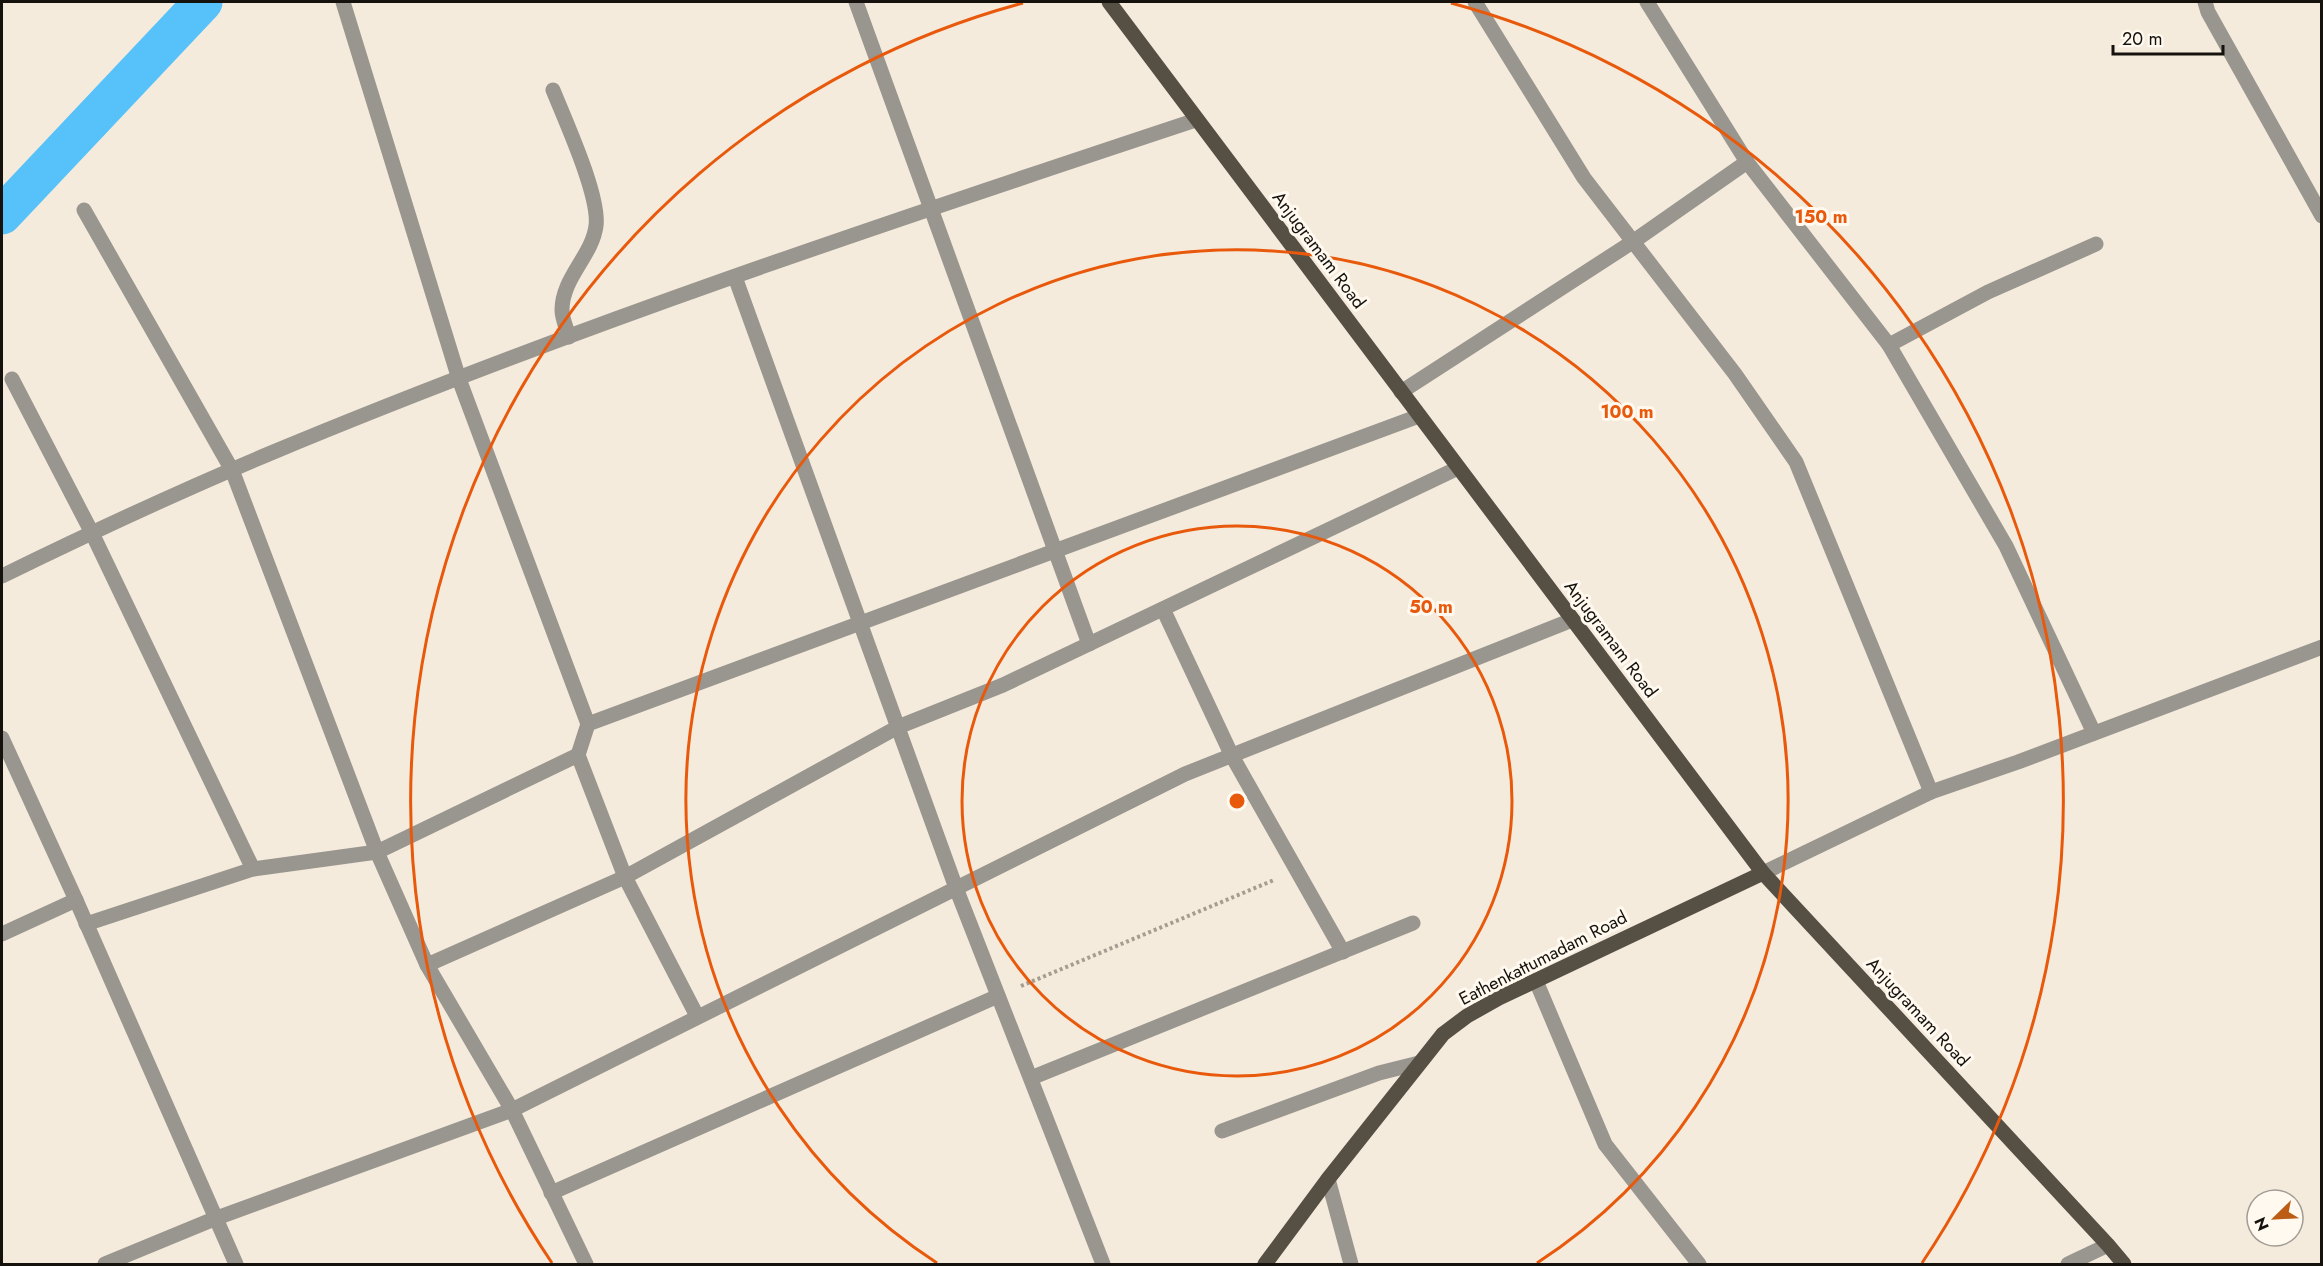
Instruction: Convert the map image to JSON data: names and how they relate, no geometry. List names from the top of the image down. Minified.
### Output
{"streets":{"main road":["Anjugramam Road","Eathenkattumadam Road"]},"crossings":[["Anjugramam Road","Eathenkattumadam Road"]],"scale_bar":"20 m","north":"bottom left","rings":["150 m","100 m","50 m"]}
